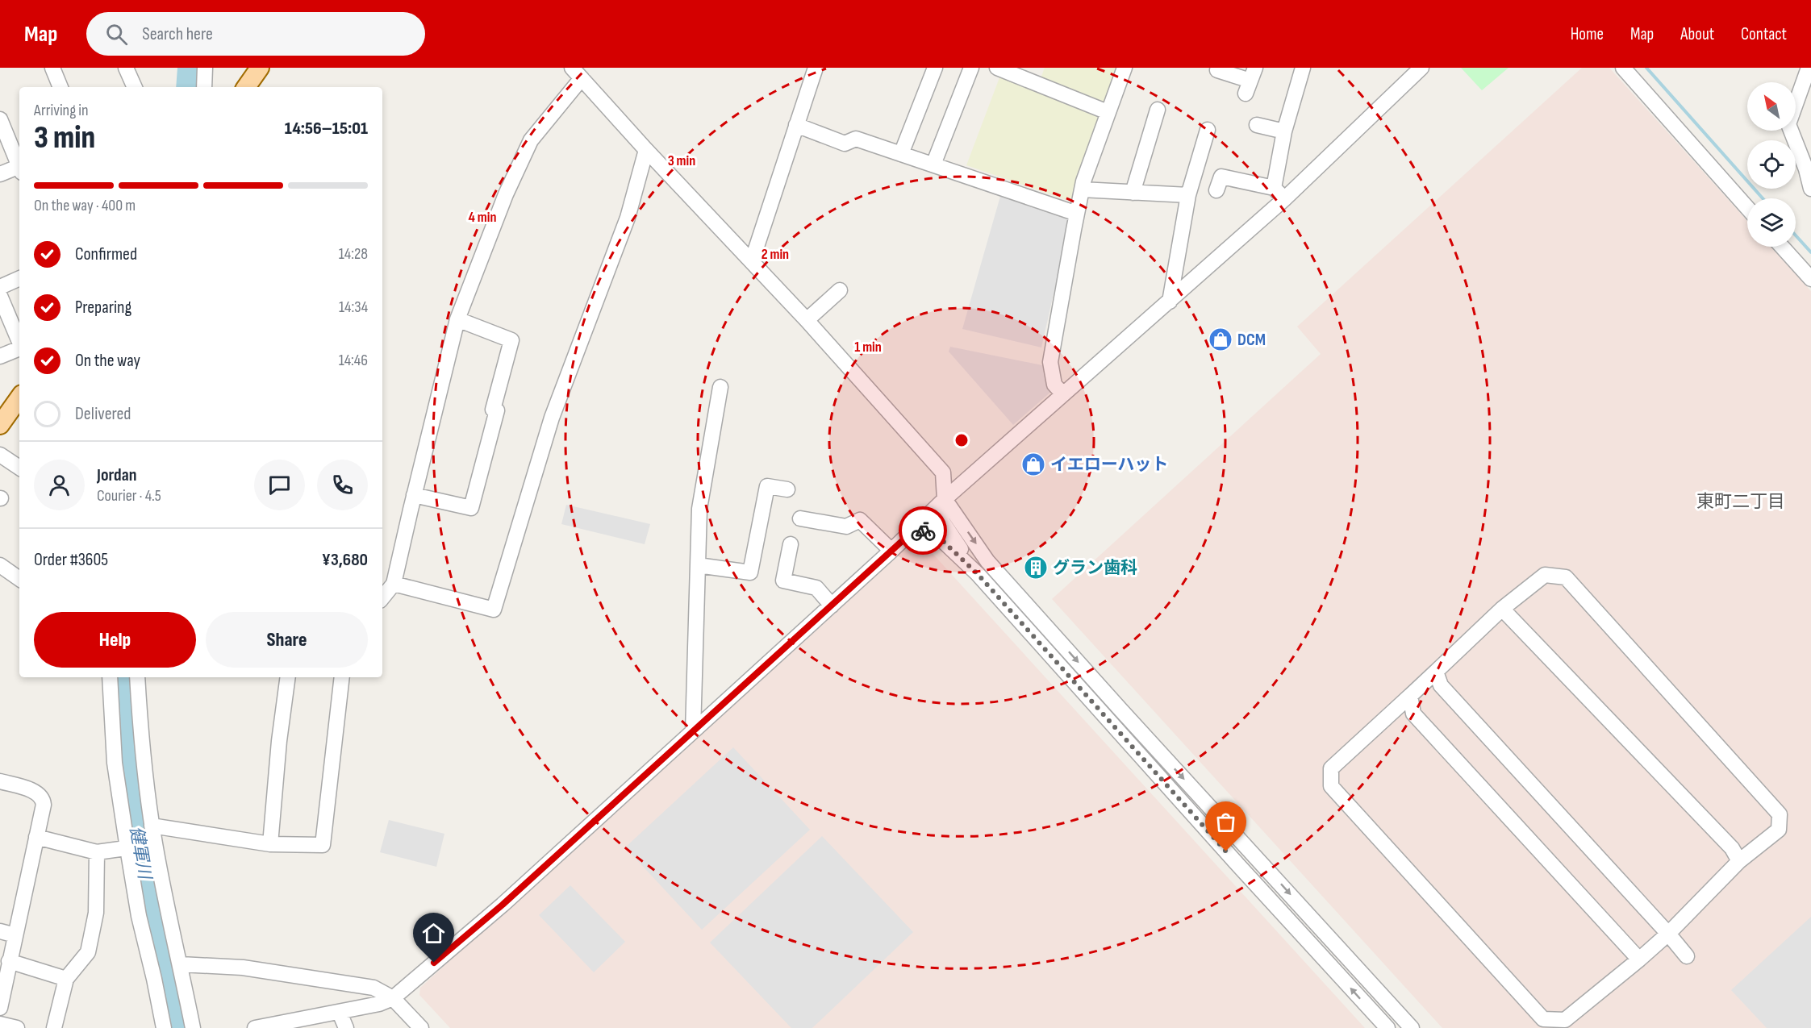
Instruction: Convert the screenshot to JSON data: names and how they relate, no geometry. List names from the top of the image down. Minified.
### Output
{"districts":["東町二丁目"],"water":["健軍川"],"places":{"shop":["DCM","イエローハット"],"building":["グラン歯科"]},"north":"top left","page":{"header":"Map","search":"Search here","nav":["Home","Map","About","Contact"],"heading":["3 min","Arriving in","14:56–15:01"],"panel":["Jordan","Courier · 4.5","Order #3605","¥3,680"],"bar":"On the way · 400 m","list":[["Confirmed","14:28"],["Preparing","14:34"],["On the way","14:46"],"Delivered"],"buttons":["Help","Share"]},"rings":["3 min","4 min","2 min","1 min"]}
